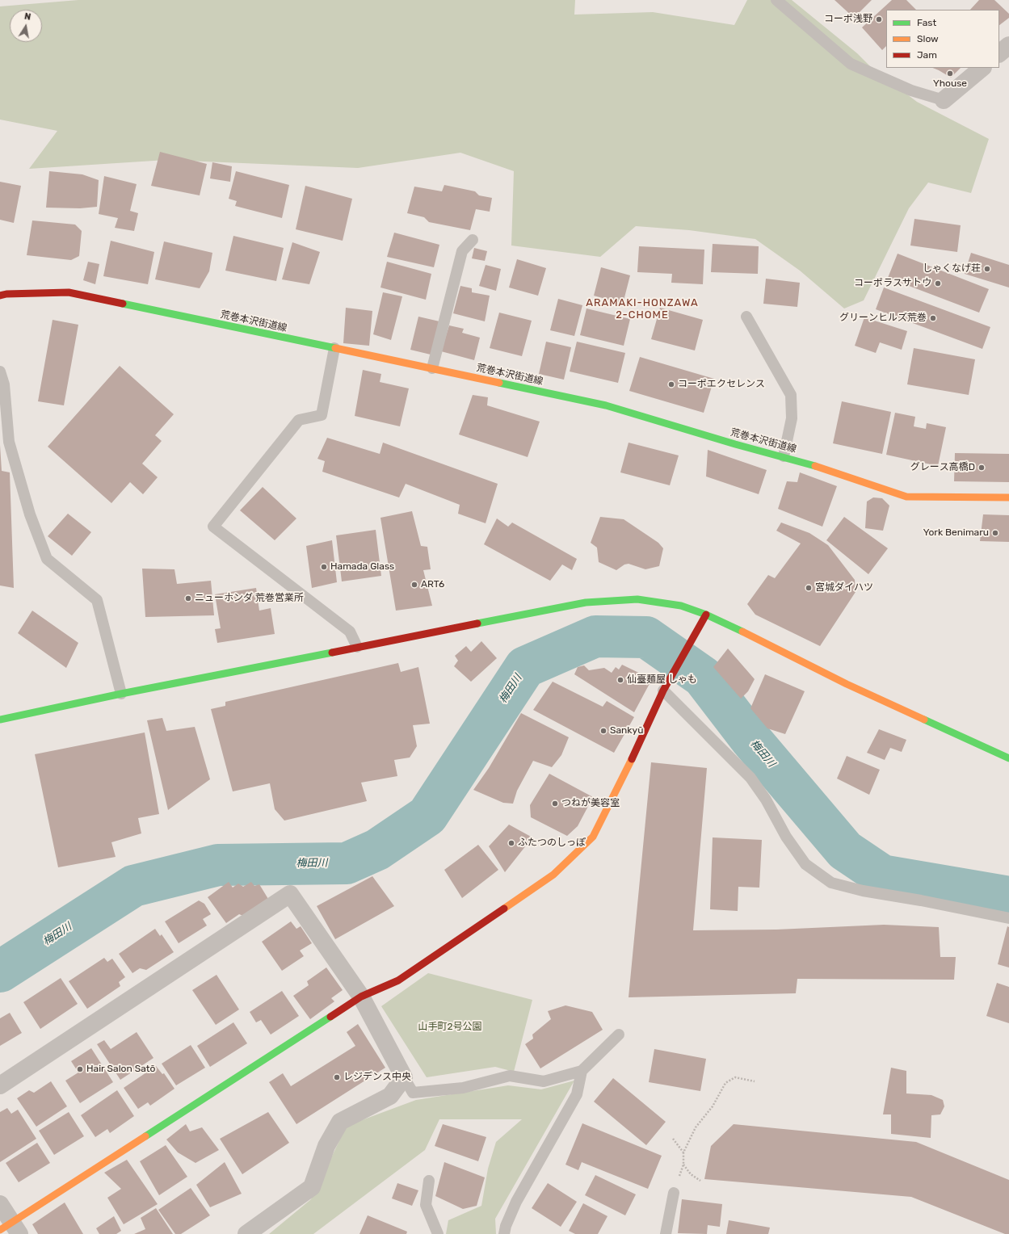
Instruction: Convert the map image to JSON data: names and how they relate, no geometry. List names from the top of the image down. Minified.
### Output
{"streets":{"street":["荒巻本沢街道線"]},"districts":["ARAMAKI-HONZAWA 2-CHOME"],"water":["梅田川"],"parks":["山手町2号公園"],"places":["コーポ浅野","Yhouse","しゃくなげ荘","コーポラスサトウ","グリーンヒルズ荒巻","コーポエクセレンス","グレース高橋D","York Benimaru","Hamada Glass","ART6","宮城ダイハツ","ニューホンダ 荒巻営業所","仙臺麺屋 しゃも","Sankyū","つねが美容室","ふたつのしっぽ","Hair Salon Satō","レジデンス中央"],"legend":["Fast","Slow","Jam"],"north":"top"}
